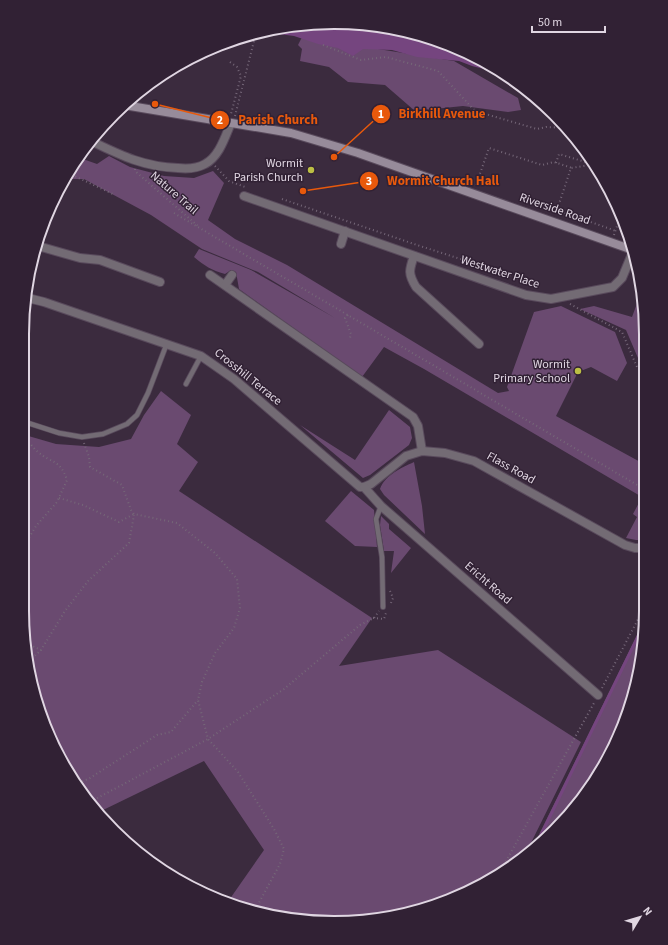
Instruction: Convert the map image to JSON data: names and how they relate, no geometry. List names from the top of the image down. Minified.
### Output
{"streets":{"main road":["Riverside Road"],"street":["Westwater Place","Crosshill Terrace","Flass Road","Ericht Road"],"path":["Nature Trail"]},"crossings":[["Crosshill Terrace","Flass Road"],["Crosshill Terrace","Ericht Road"],["Flass Road","Ericht Road"]],"places":["Parish Church","Birkhill Avenue","Wormit Parish Church","Wormit Church Hall","Wormit Primary School"],"scale_bar":"50 m","north":"top right"}
